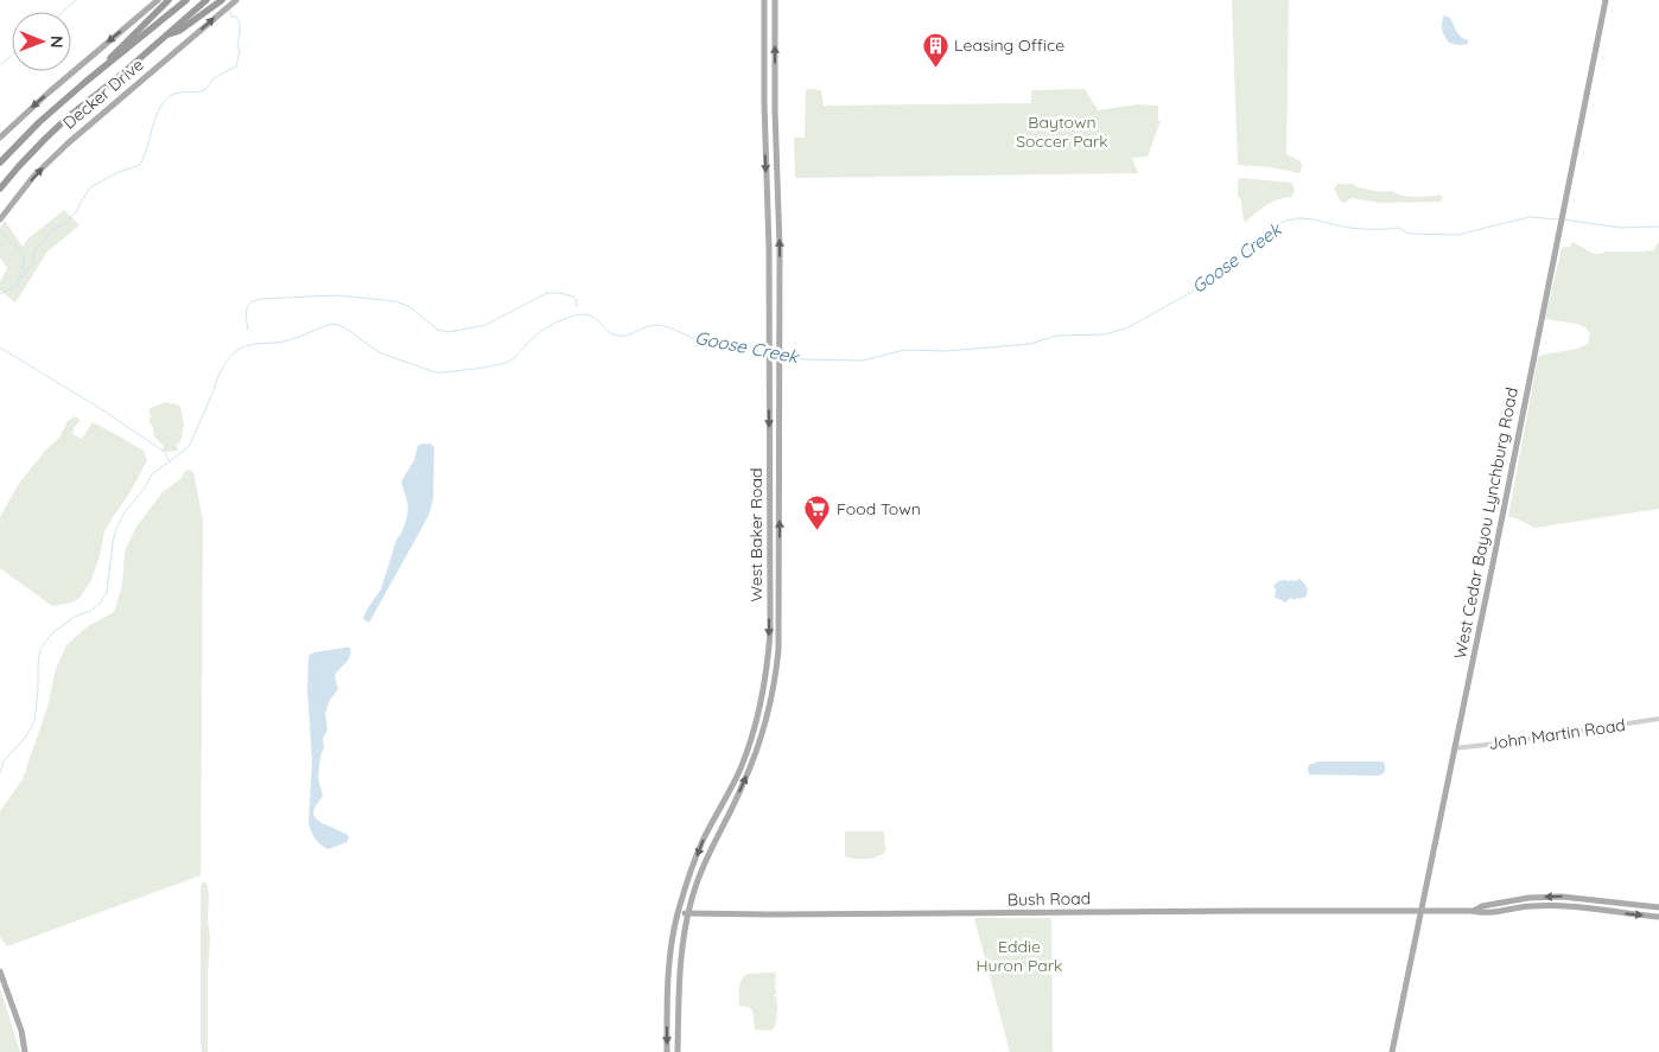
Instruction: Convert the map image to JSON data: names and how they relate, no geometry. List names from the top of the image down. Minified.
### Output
{"streets":{"highway":["Decker Drive"],"main road":["West Cedar Bayou Lynchburg Road","West Baker Road","Bush Road"],"street":["John Martin Road"]},"crossings":[["West Cedar Bayou Lynchburg Road","John Martin Road"],["West Cedar Bayou Lynchburg Road","Bush Road"],["West Baker Road","Bush Road"]],"water":["Goose Creek"],"parks":["Baytown Soccer Park","Eddie Huron Park"],"places":{"building":["Leasing Office"],"supermarket":["Food Town"]},"north":"right"}
